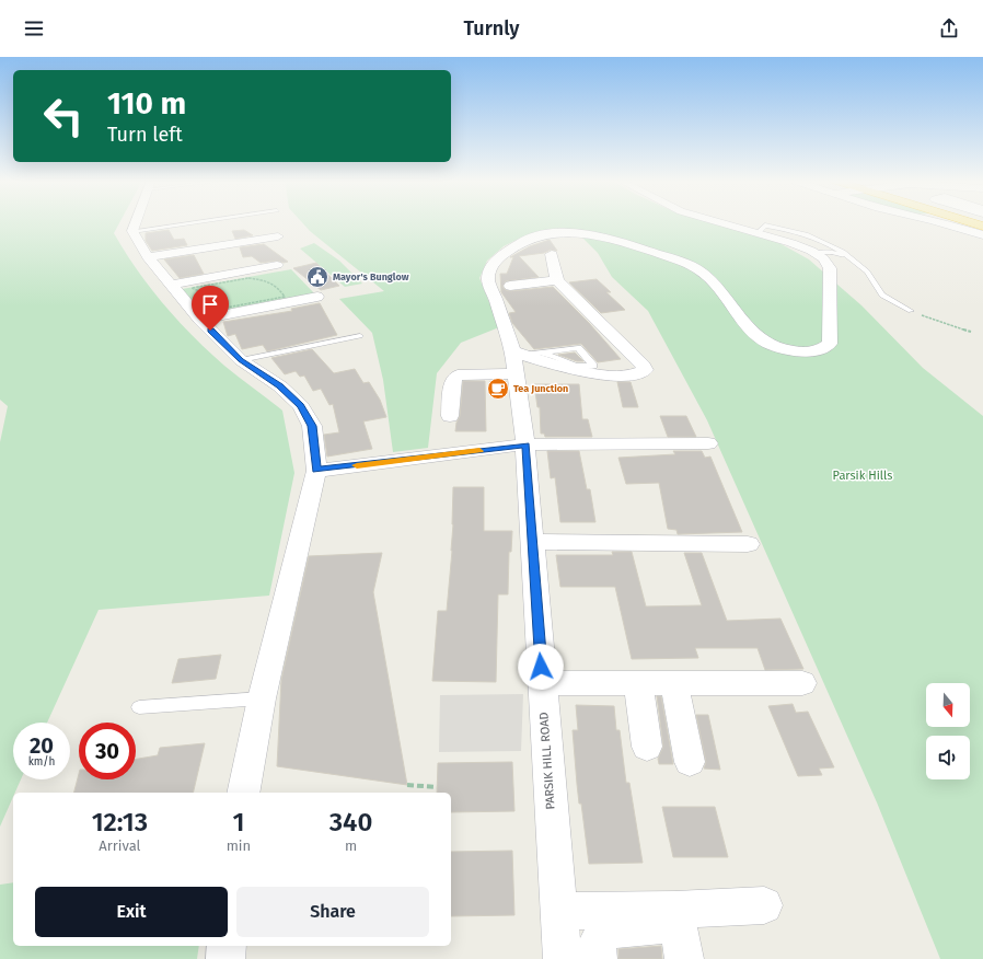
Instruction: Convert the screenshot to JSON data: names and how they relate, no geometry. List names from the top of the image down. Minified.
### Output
{"streets":{"street":["PARSIK HILL ROAD"]},"parks":["Parsik Hills"],"places":{"public building":["Mayor's Bunglow"],"cafe":["Tea Junction"]},"north":"bottom","page":{"header":"Turnly","turn":["110 m","Turn left"],"speed":"20 km/h","limit":"30","eta":["12:13","Arrival","1","min","340","m"],"buttons":["Exit","Share"]}}
